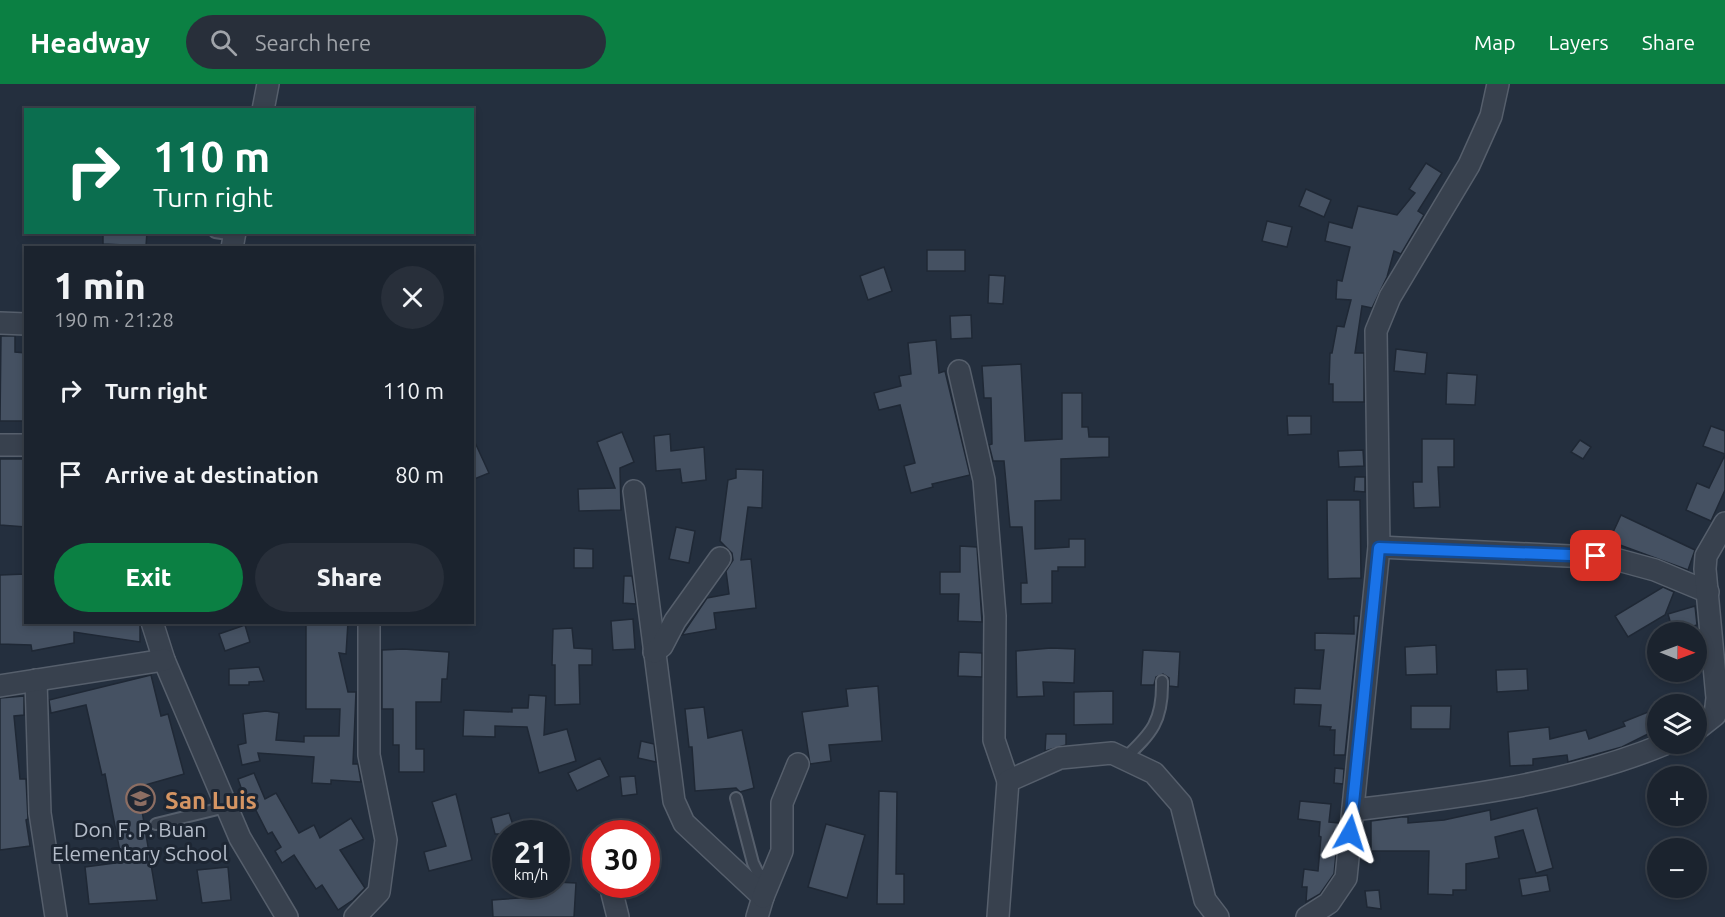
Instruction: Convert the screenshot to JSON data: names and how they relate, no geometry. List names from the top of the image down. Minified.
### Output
{"districts":["San Luis"],"places":{"school or university":["Don F. P. Buan Elementary School"]},"north":"right","page":{"header":"Headway","search":"Search here","nav":["Map","Layers","Share"],"turn":["110 m","Turn right"],"heading":["1 min","190 m · 21:28"],"list":[{"name":"Turn right","value":"110 m"},{"name":"Arrive at destination","value":"80 m"}],"buttons":["Exit","Share"],"map_buttons":["+","−"],"speed":"21 km/h","limit":"30"}}
